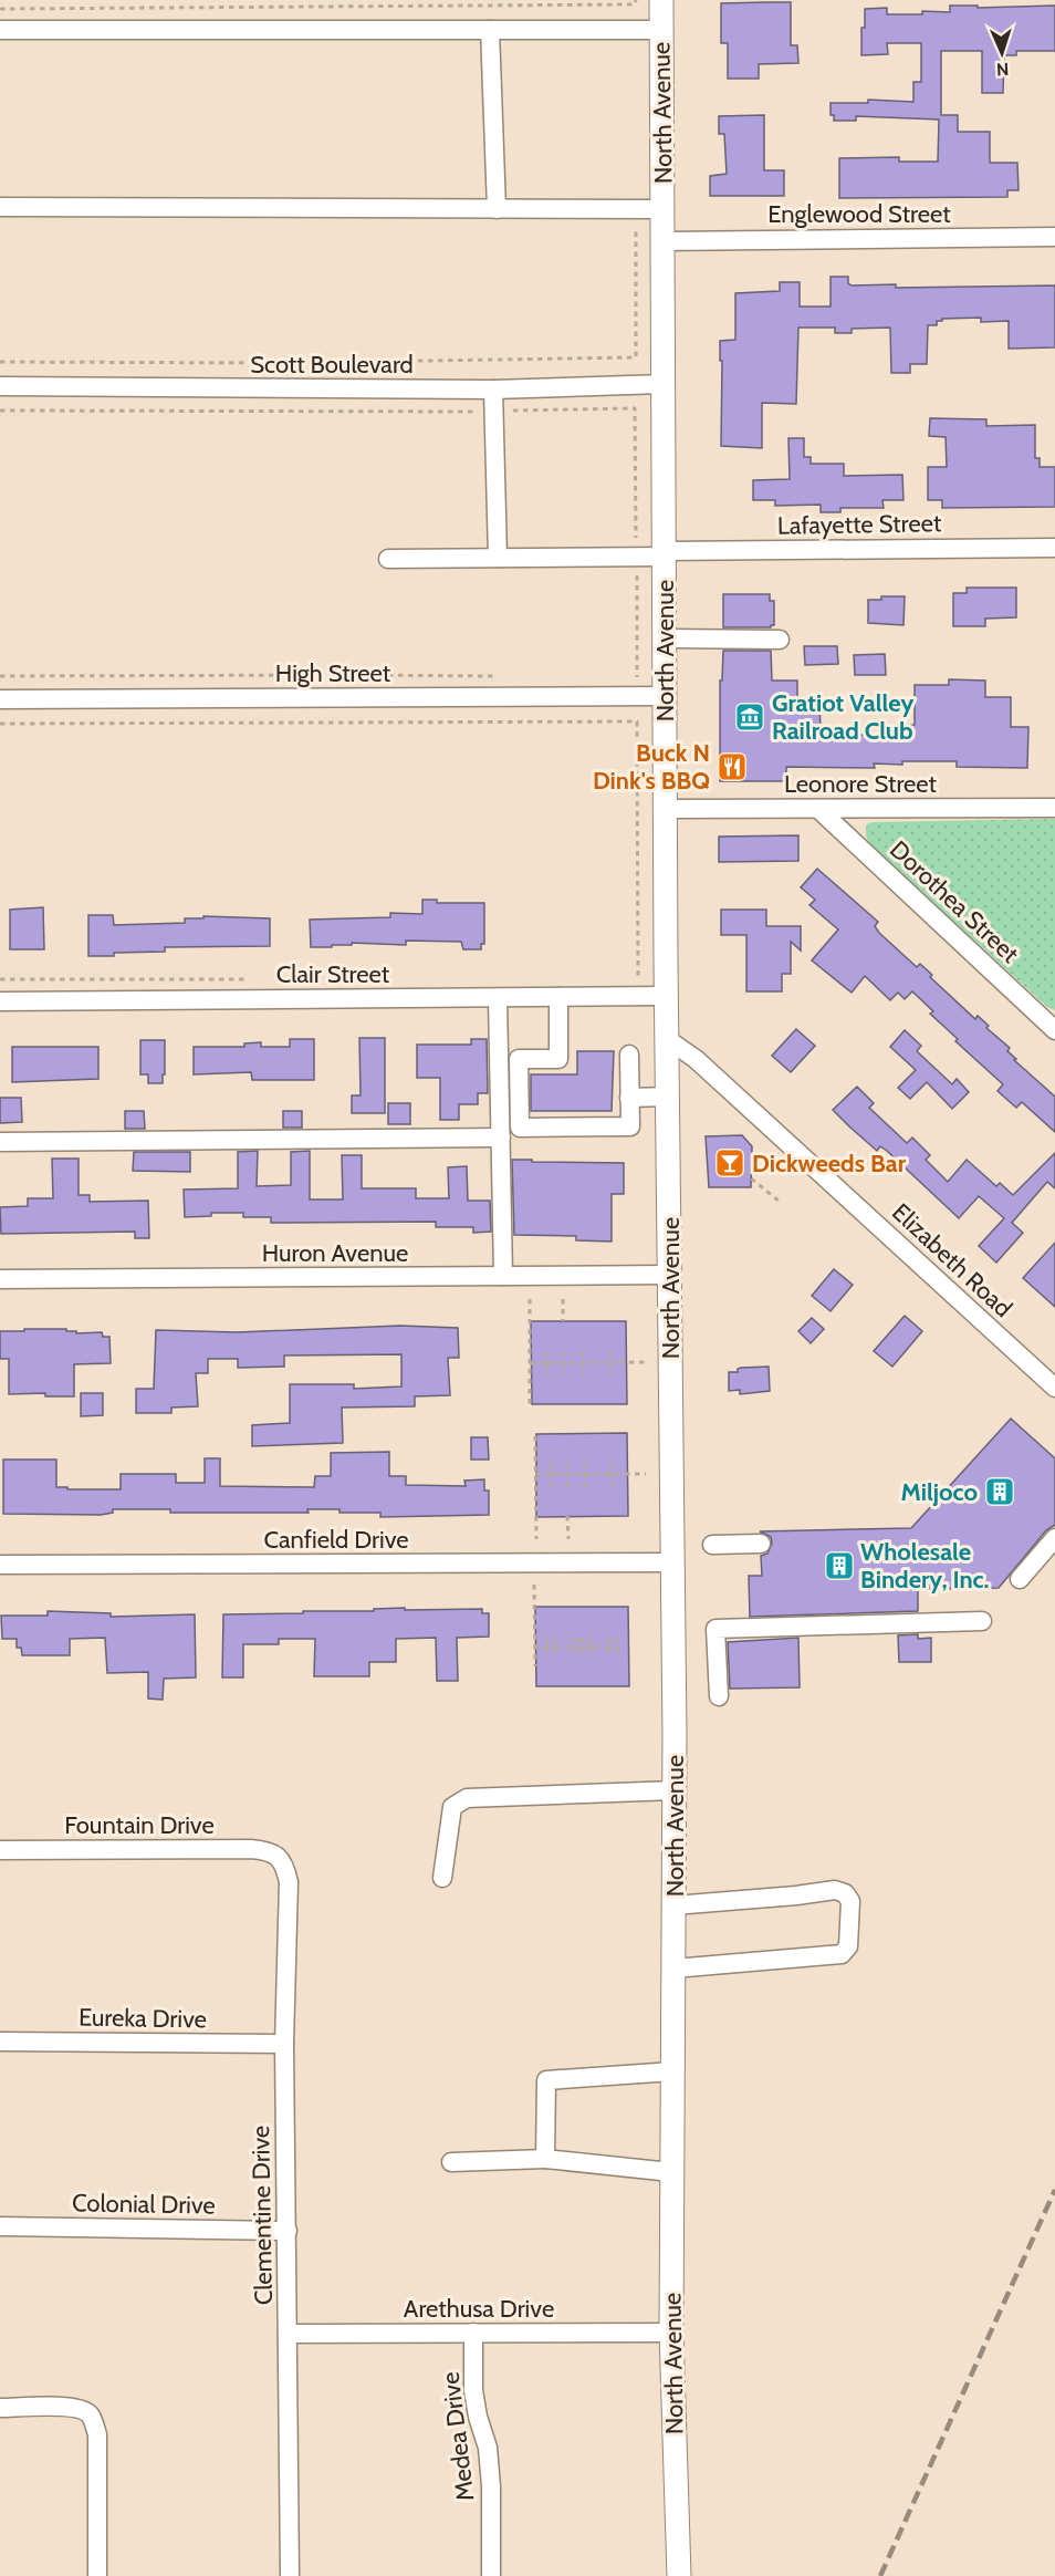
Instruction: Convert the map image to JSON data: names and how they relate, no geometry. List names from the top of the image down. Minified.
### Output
{"streets":{"main road":["North Avenue"],"street":["Englewood Street","Scott Boulevard","Lafayette Street","High Street","Leonore Street","Dorothea Street","Clair Street","Huron Avenue","Elizabeth Road","Canfield Drive","Fountain Drive","Eureka Drive","Colonial Drive","Clementine Drive","Arethusa Drive","Medea Drive"]},"crossings":[["North Avenue","Englewood Street"],["North Avenue","Scott Boulevard"],["North Avenue","Lafayette Street"],["North Avenue","High Street"],["North Avenue","Leonore Street"],["North Avenue","Clair Street"],["North Avenue","Huron Avenue"],["North Avenue","Elizabeth Road"],["North Avenue","Canfield Drive"],["North Avenue","Arethusa Drive"],["Leonore Street","Dorothea Street"],["Fountain Drive","Clementine Drive"],["Eureka Drive","Clementine Drive"],["Colonial Drive","Clementine Drive"],["Clementine Drive","Arethusa Drive"],["Arethusa Drive","Medea Drive"]],"places":{"museum":["Gratiot Valley Railroad Club"],"restaurant":["Buck N Dink's BBQ"],"bar":["Dickweeds Bar"],"building":["Miljoco","Wholesale Bindery, Inc."]},"north":"bottom"}
